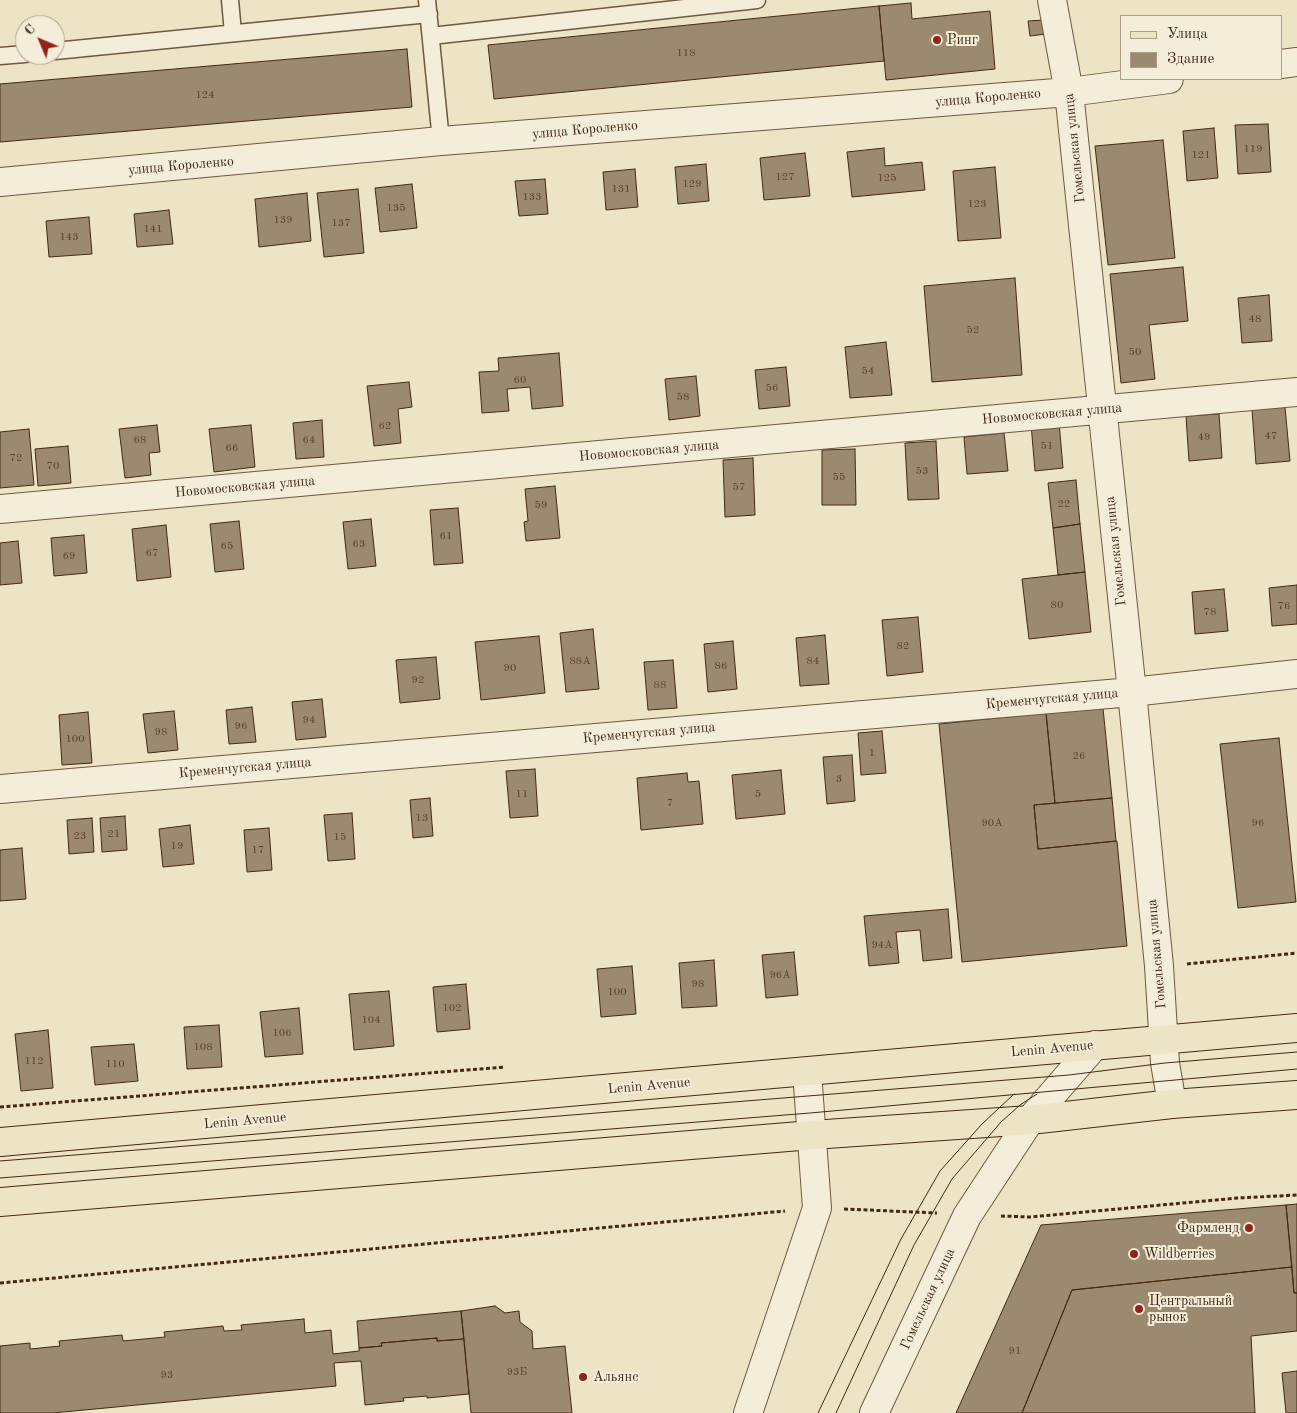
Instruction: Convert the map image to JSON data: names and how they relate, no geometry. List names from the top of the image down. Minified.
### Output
{"streets":{"main road":["Lenin Avenue"],"street":["улица Короленко","Гомельская улица","Новомосковская улица","Кременчугская улица"]},"crossings":[["улица Короленко","Гомельская улица"],["Гомельская улица","Новомосковская улица"],["Гомельская улица","Кременчугская улица"],["Гомельская улица","Lenin Avenue"]],"places":["Ринг","Фармленд","Wildberries","Центральный рынок","Альянс"],"house_numbers":["118","124","119","121","127","125","129","131","133","123","135","139","137","141","143","48","52","50","54","60","56","58","62","47","49","68","64","51","66","72","70","53","55","57","22","59","61","63","65","67","69","80","76","78","82","88А","84","86","90","92","88","94","96","98","100","1","26","3","11","5","7","13","90А","96","21","23","15","19","17","94А","96А","98","100","102","104","106","108","112","110","91","93Б","93"],"legend":["Улица","Здание"],"north":"top left"}
